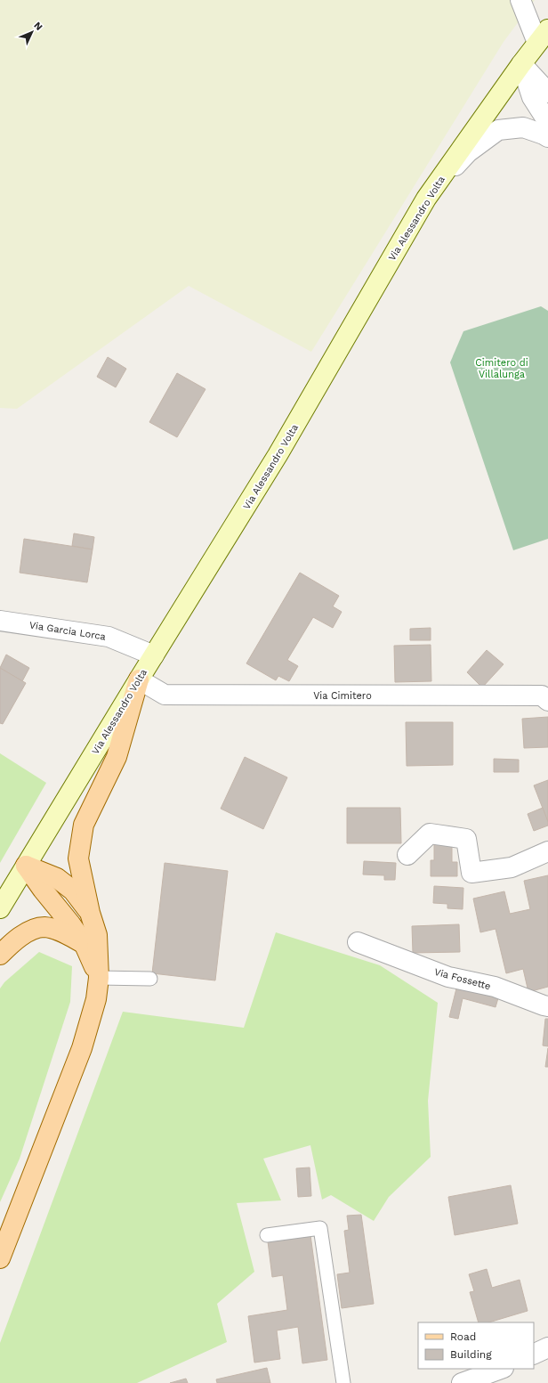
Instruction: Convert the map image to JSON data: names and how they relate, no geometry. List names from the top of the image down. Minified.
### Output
{"streets":{"main road":["Via Alessandro Volta"],"street":["Via Garcia Lorca","Via Cimitero","Via Fossette"]},"crossings":[["Via Alessandro Volta","Via Garcia Lorca"],["Via Alessandro Volta","Via Cimitero"]],"parks":["Cimitero di Villalunga"],"legend":["Road","Building"],"north":"top right"}
